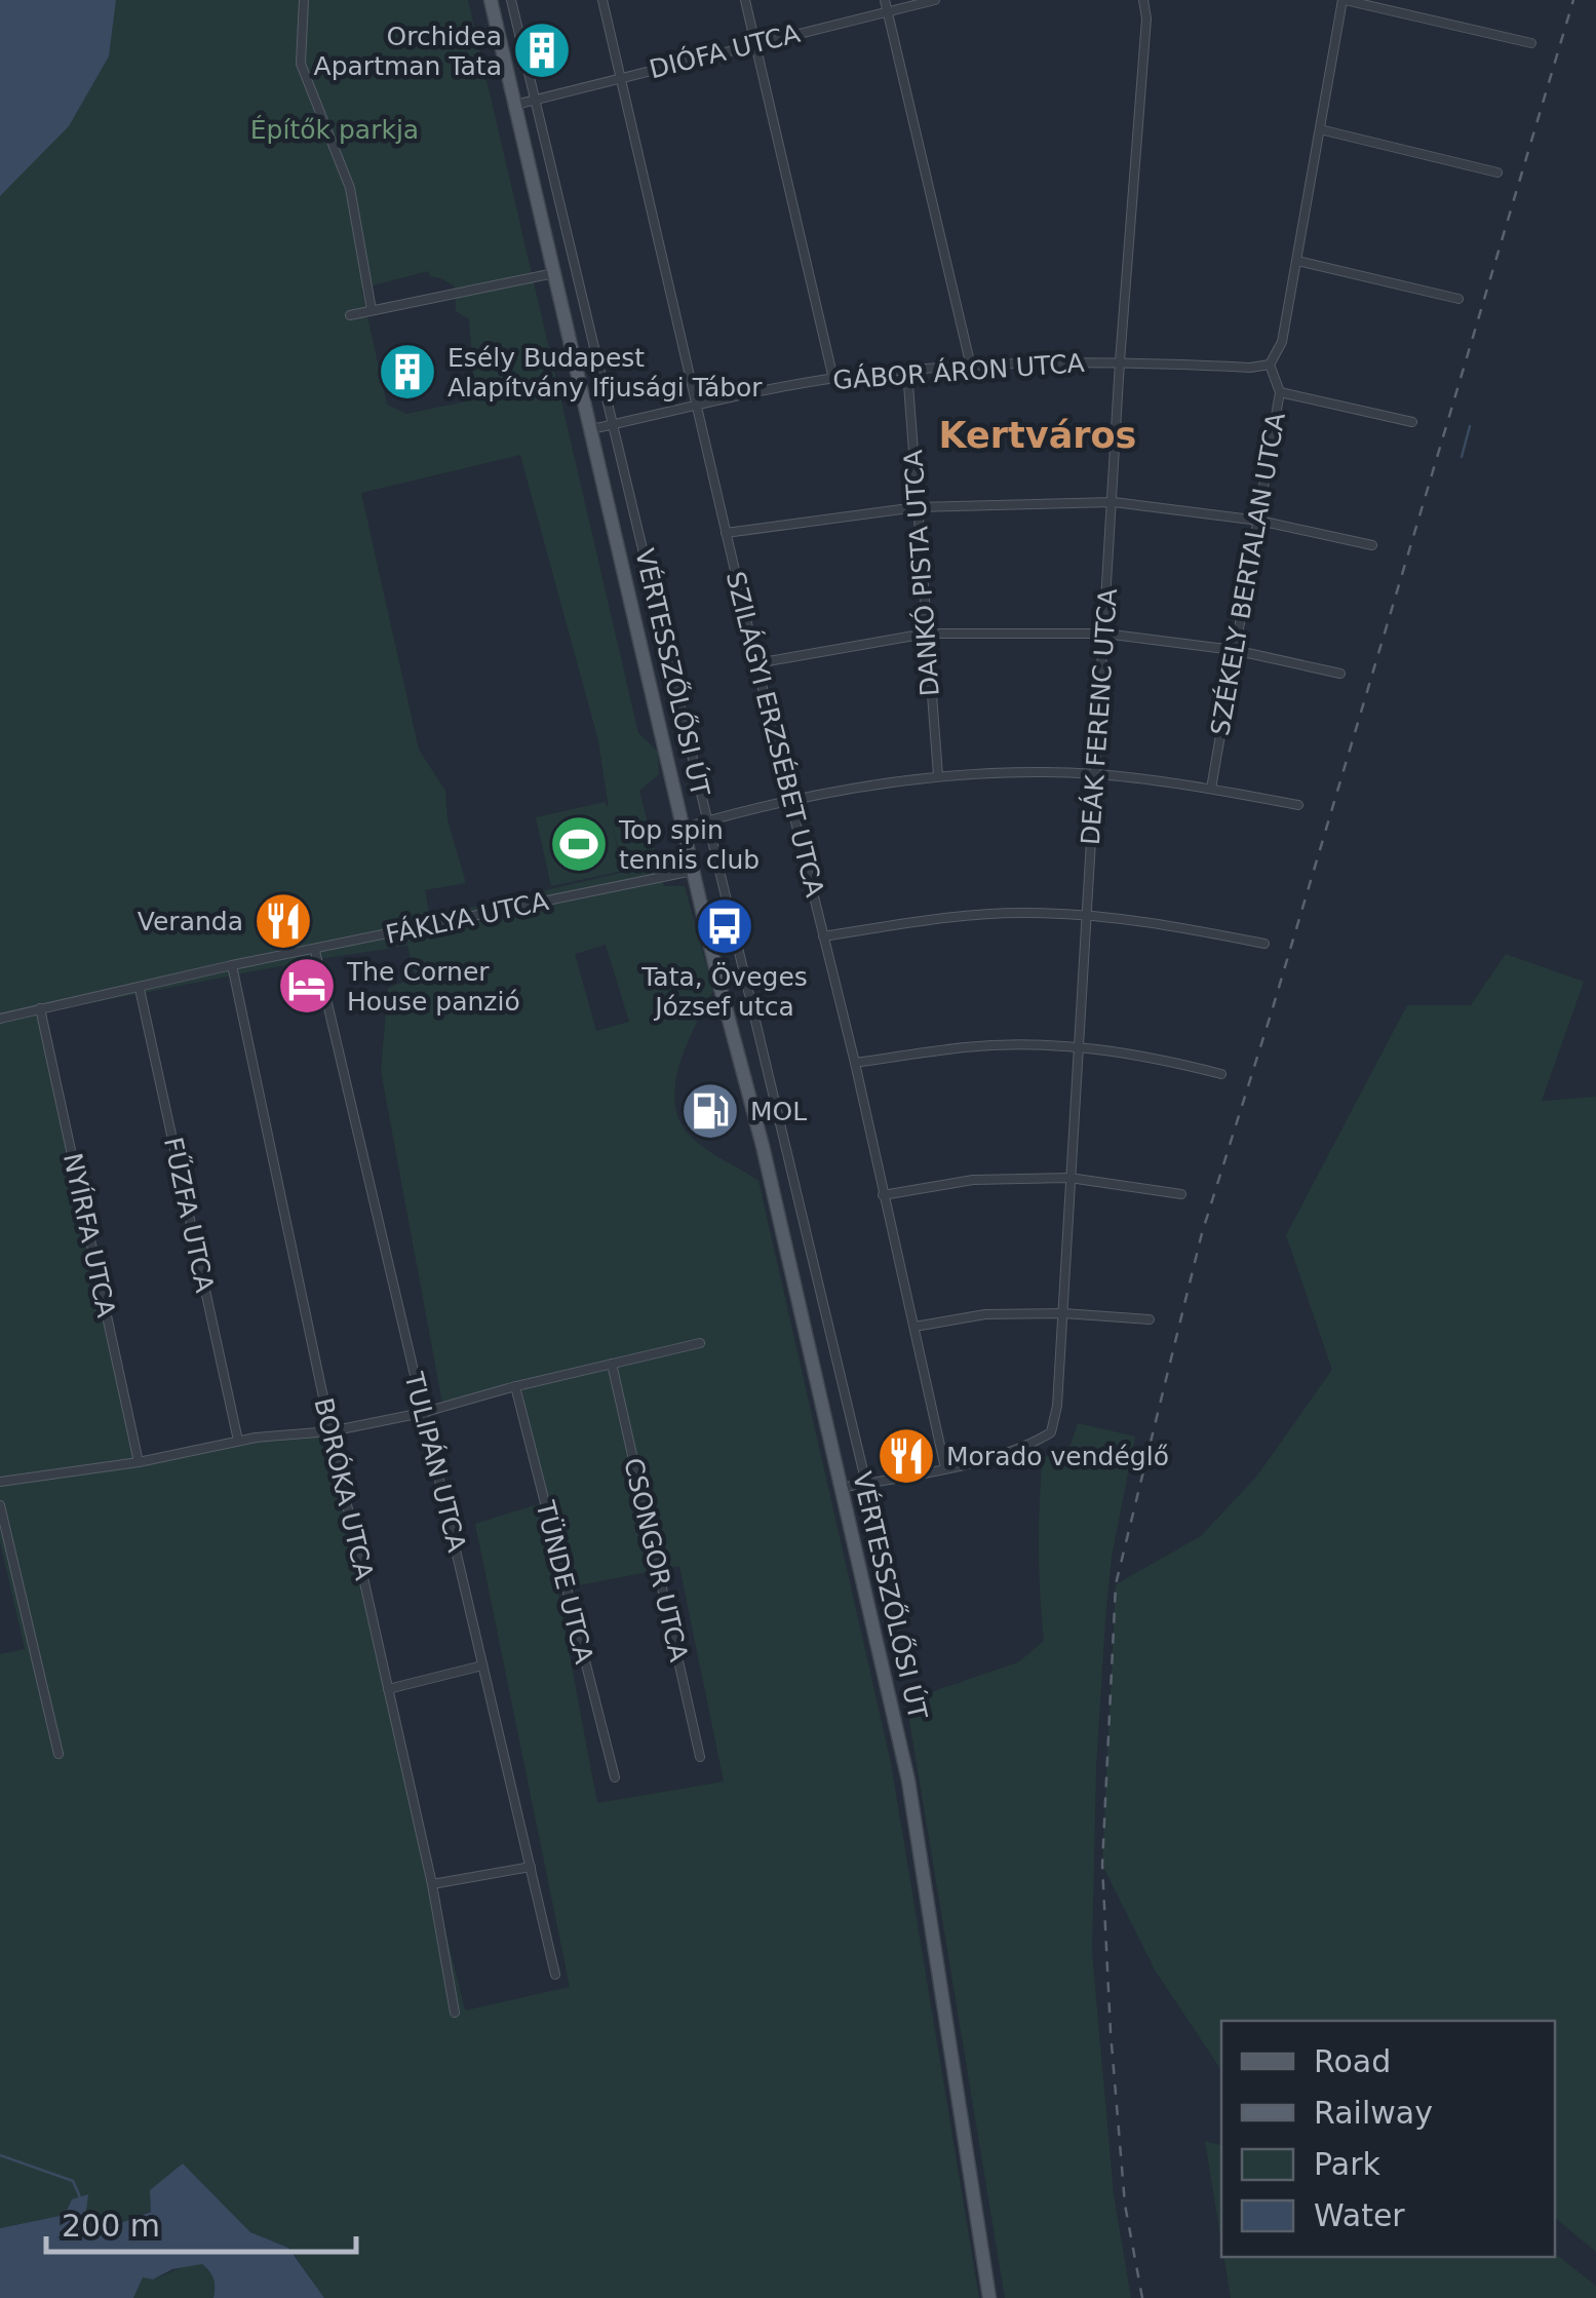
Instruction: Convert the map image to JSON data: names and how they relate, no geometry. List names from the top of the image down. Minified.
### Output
{"streets":{"main road":["VÉRTESSZŐLŐSI ÚT"],"street":["DIÓFA UTCA","GÁBOR ÁRON UTCA","DANKÓ PISTA UTCA","SZÉKELY BERTALAN UTCA","DEÁK FERENC UTCA","SZILÁGYI ERZSÉBET UTCA","FÁKLYA UTCA","FŰZFA UTCA","NYÍRFA UTCA","TULIPÁN UTCA","BORÓKA UTCA","CSONGOR UTCA","TÜNDE UTCA"]},"crossings":[["DIÓFA UTCA","VÉRTESSZŐLŐSI ÚT"],["DIÓFA UTCA","SZILÁGYI ERZSÉBET UTCA"],["GÁBOR ÁRON UTCA","DANKÓ PISTA UTCA"],["GÁBOR ÁRON UTCA","SZÉKELY BERTALAN UTCA"],["GÁBOR ÁRON UTCA","VÉRTESSZŐLŐSI ÚT"],["GÁBOR ÁRON UTCA","DEÁK FERENC UTCA"],["GÁBOR ÁRON UTCA","SZILÁGYI ERZSÉBET UTCA"],["VÉRTESSZŐLŐSI ÚT","FÁKLYA UTCA"],["DEÁK FERENC UTCA","SZILÁGYI ERZSÉBET UTCA"],["FÁKLYA UTCA","FŰZFA UTCA"],["FÁKLYA UTCA","NYÍRFA UTCA"],["FÁKLYA UTCA","TULIPÁN UTCA"],["FÁKLYA UTCA","BORÓKA UTCA"]],"districts":["Kertváros"],"parks":["Építők parkja"],"places":{"building":["Orchidea Apartman Tata","Esély Budapest Alapítvány Ifjusági Tábor"],"sports":["Top spin tennis club"],"restaurant":["Veranda","Morado vendéglő"],"bus stop":["Tata, Öveges József utca"],"hotel":["The Corner House panzió"],"fuel station":["MOL"]},"legend":["Road","Railway","Park","Water"],"scale_bar":"200 m"}
